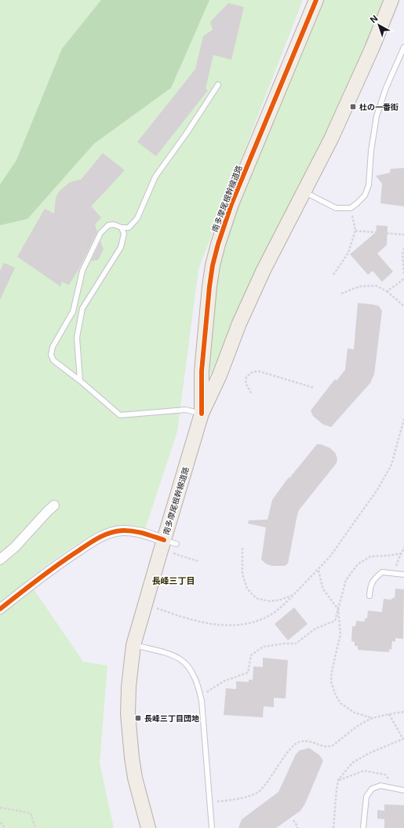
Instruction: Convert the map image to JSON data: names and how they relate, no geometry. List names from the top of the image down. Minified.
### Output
{"streets":{"main road":["南多摩尾根幹線道路"]},"districts":["長峰三丁目"],"places":{"transit":["杜の一番街","長峰三丁目団地"]},"north":"top left"}
